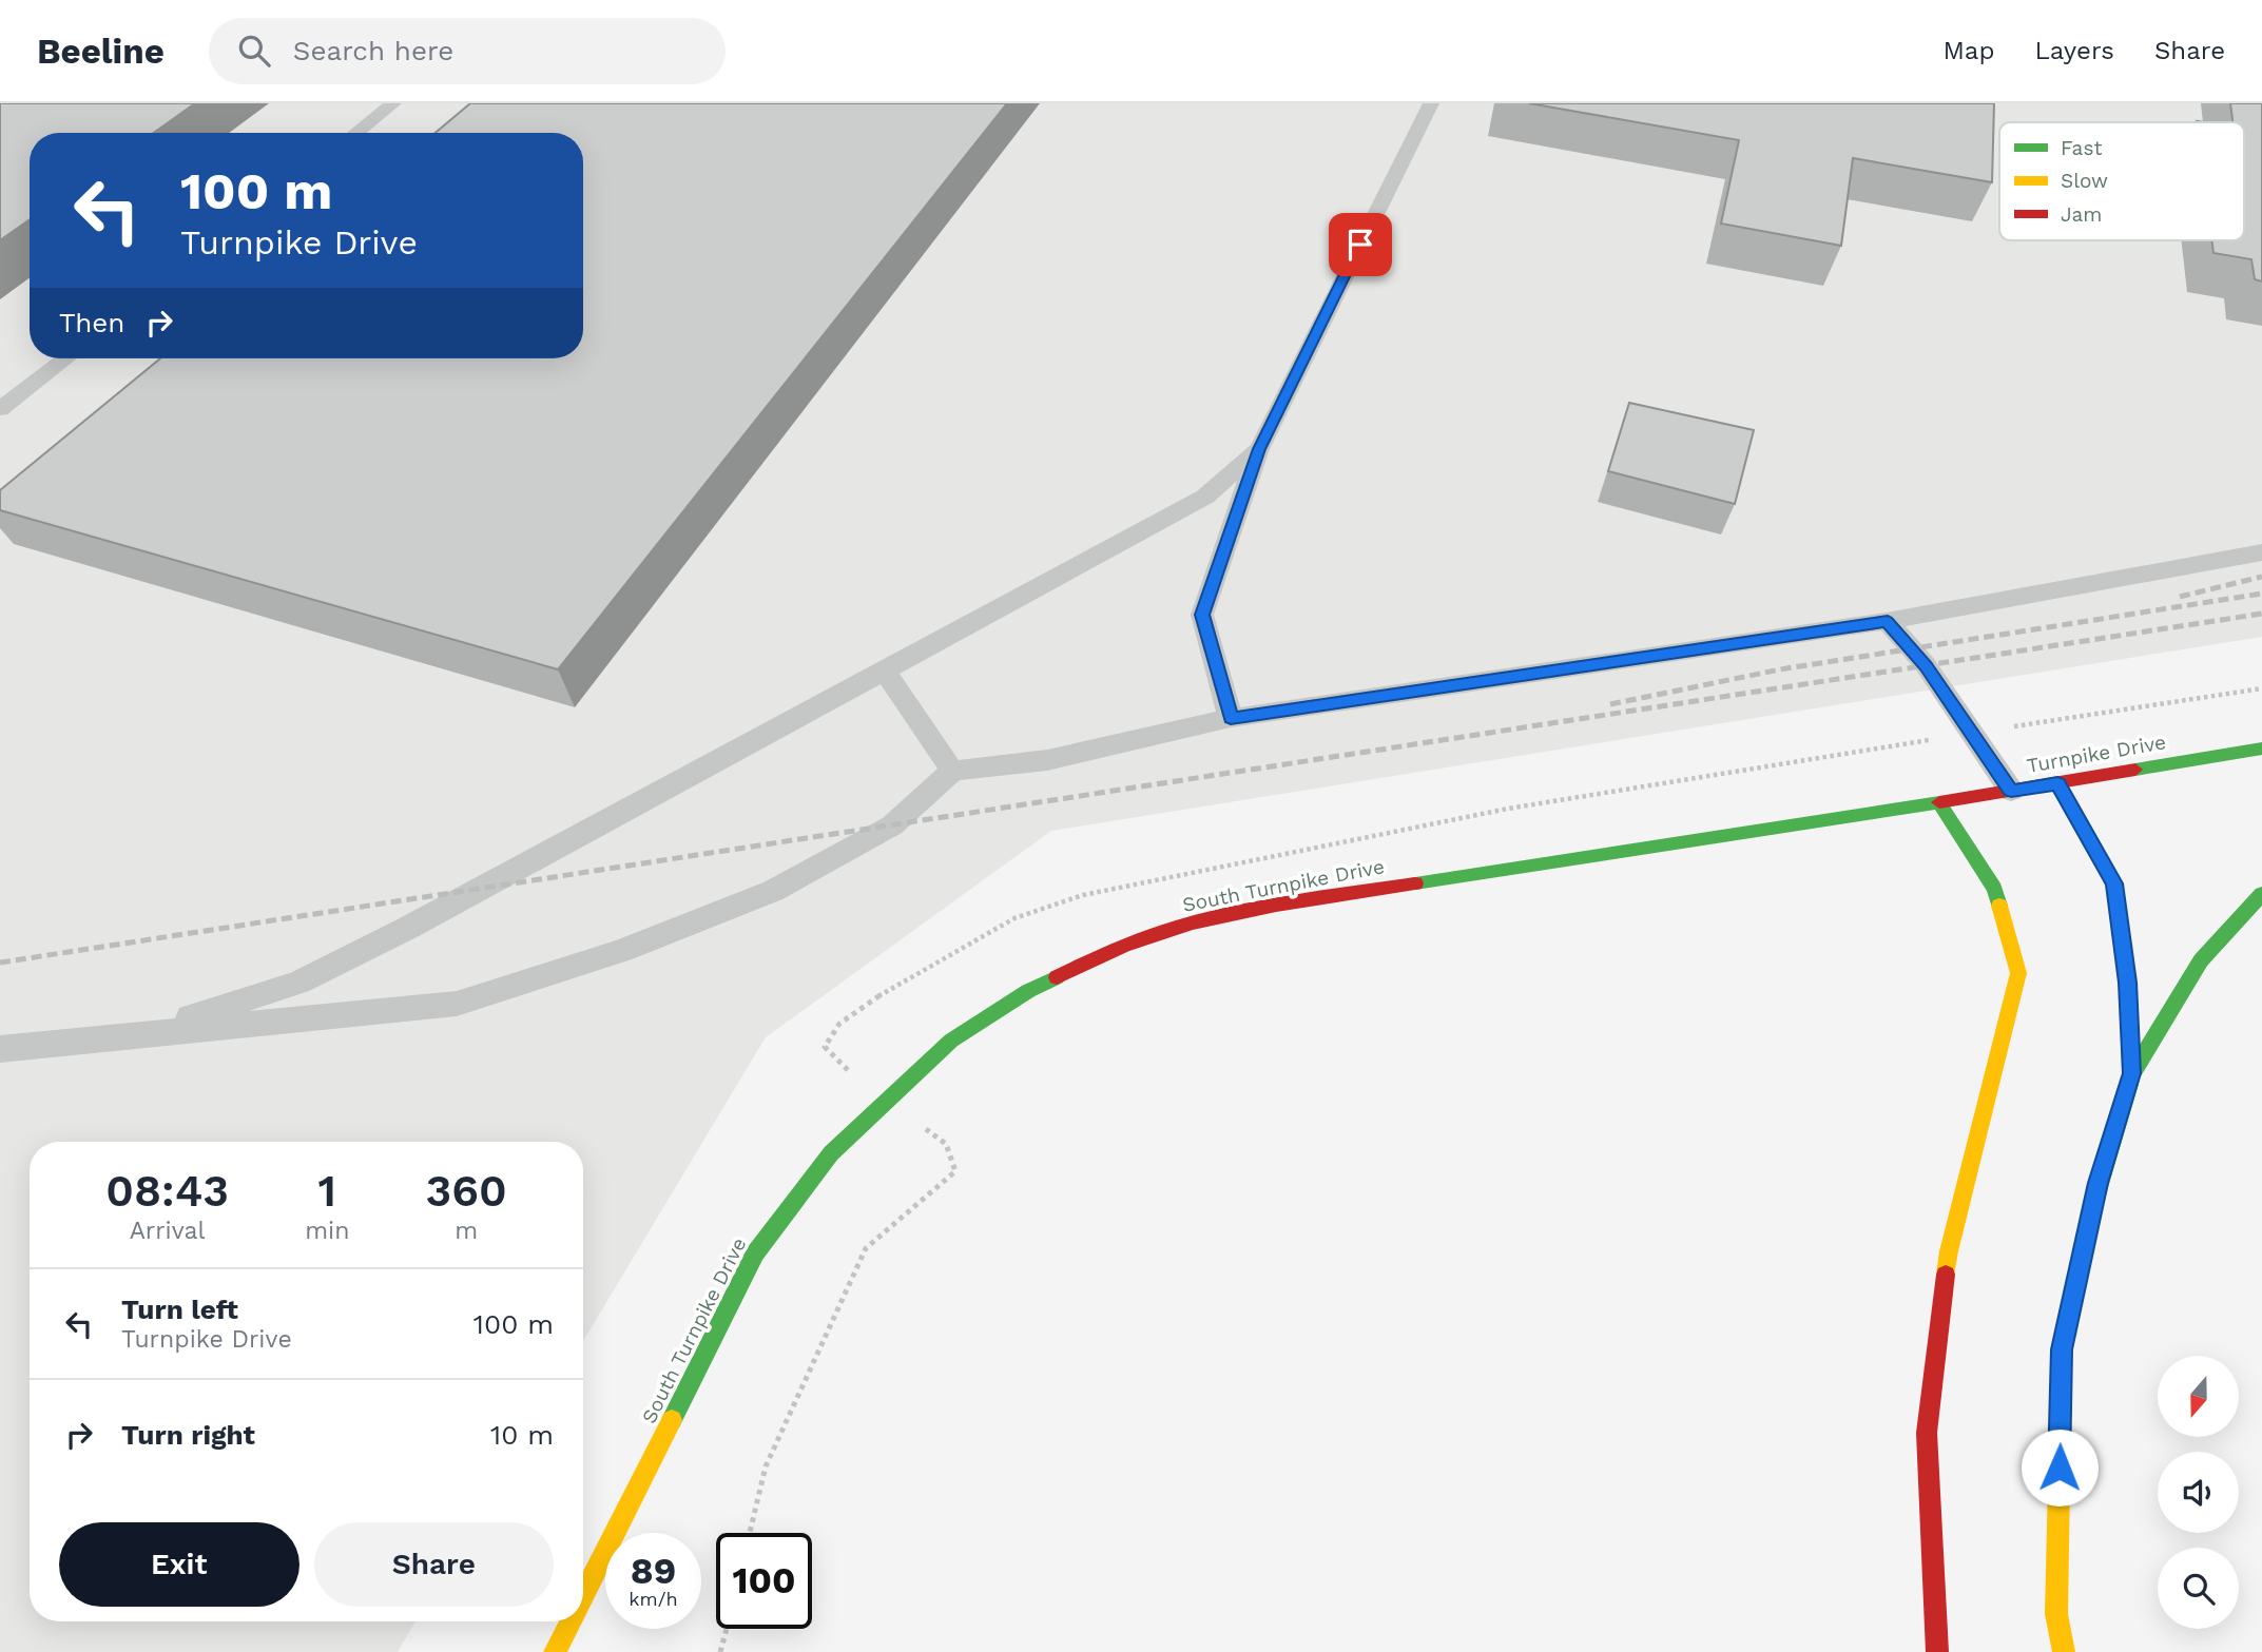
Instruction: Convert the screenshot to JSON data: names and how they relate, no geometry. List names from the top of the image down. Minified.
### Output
{"streets":{"main road":["Turnpike Drive","South Turnpike Drive"]},"crossings":[["Turnpike Drive","South Turnpike Drive"]],"legend":["Fast","Slow","Jam"],"north":"bottom","page":{"header":"Beeline","search":"Search here","nav":["Map","Layers","Share"],"turn":["100 m","Turnpike Drive"],"then":"Then","eta":["08:43","Arrival","1","min","360","m"],"list":[{"name":"Turn left","note":"Turnpike Drive","value":"100 m"},{"name":"Turn right","value":"10 m"}],"buttons":["Exit","Share"],"speed":"89 km/h","limit":"100"}}
